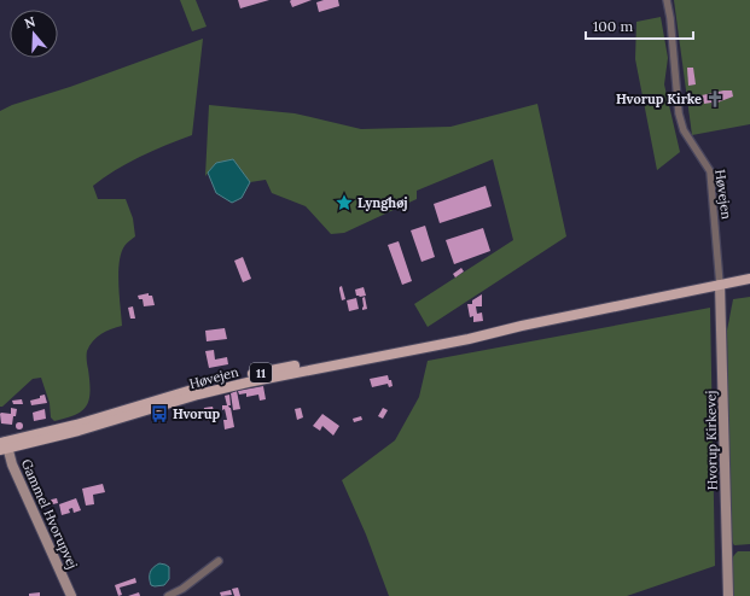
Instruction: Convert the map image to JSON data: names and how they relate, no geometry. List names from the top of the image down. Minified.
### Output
{"streets":{"main road":["Høvejen","11"],"street":["Hvorup Kirkevej","Gammel Hvorupvej"]},"crossings":[["Høvejen","Hvorup Kirkevej"],["Høvejen","Gammel Hvorupvej"]],"places":{"church":["Hvorup Kirke"],"place":["Lynghøj"],"bus stop":["Hvorup"]},"scale_bar":"100 m","north":"top"}
